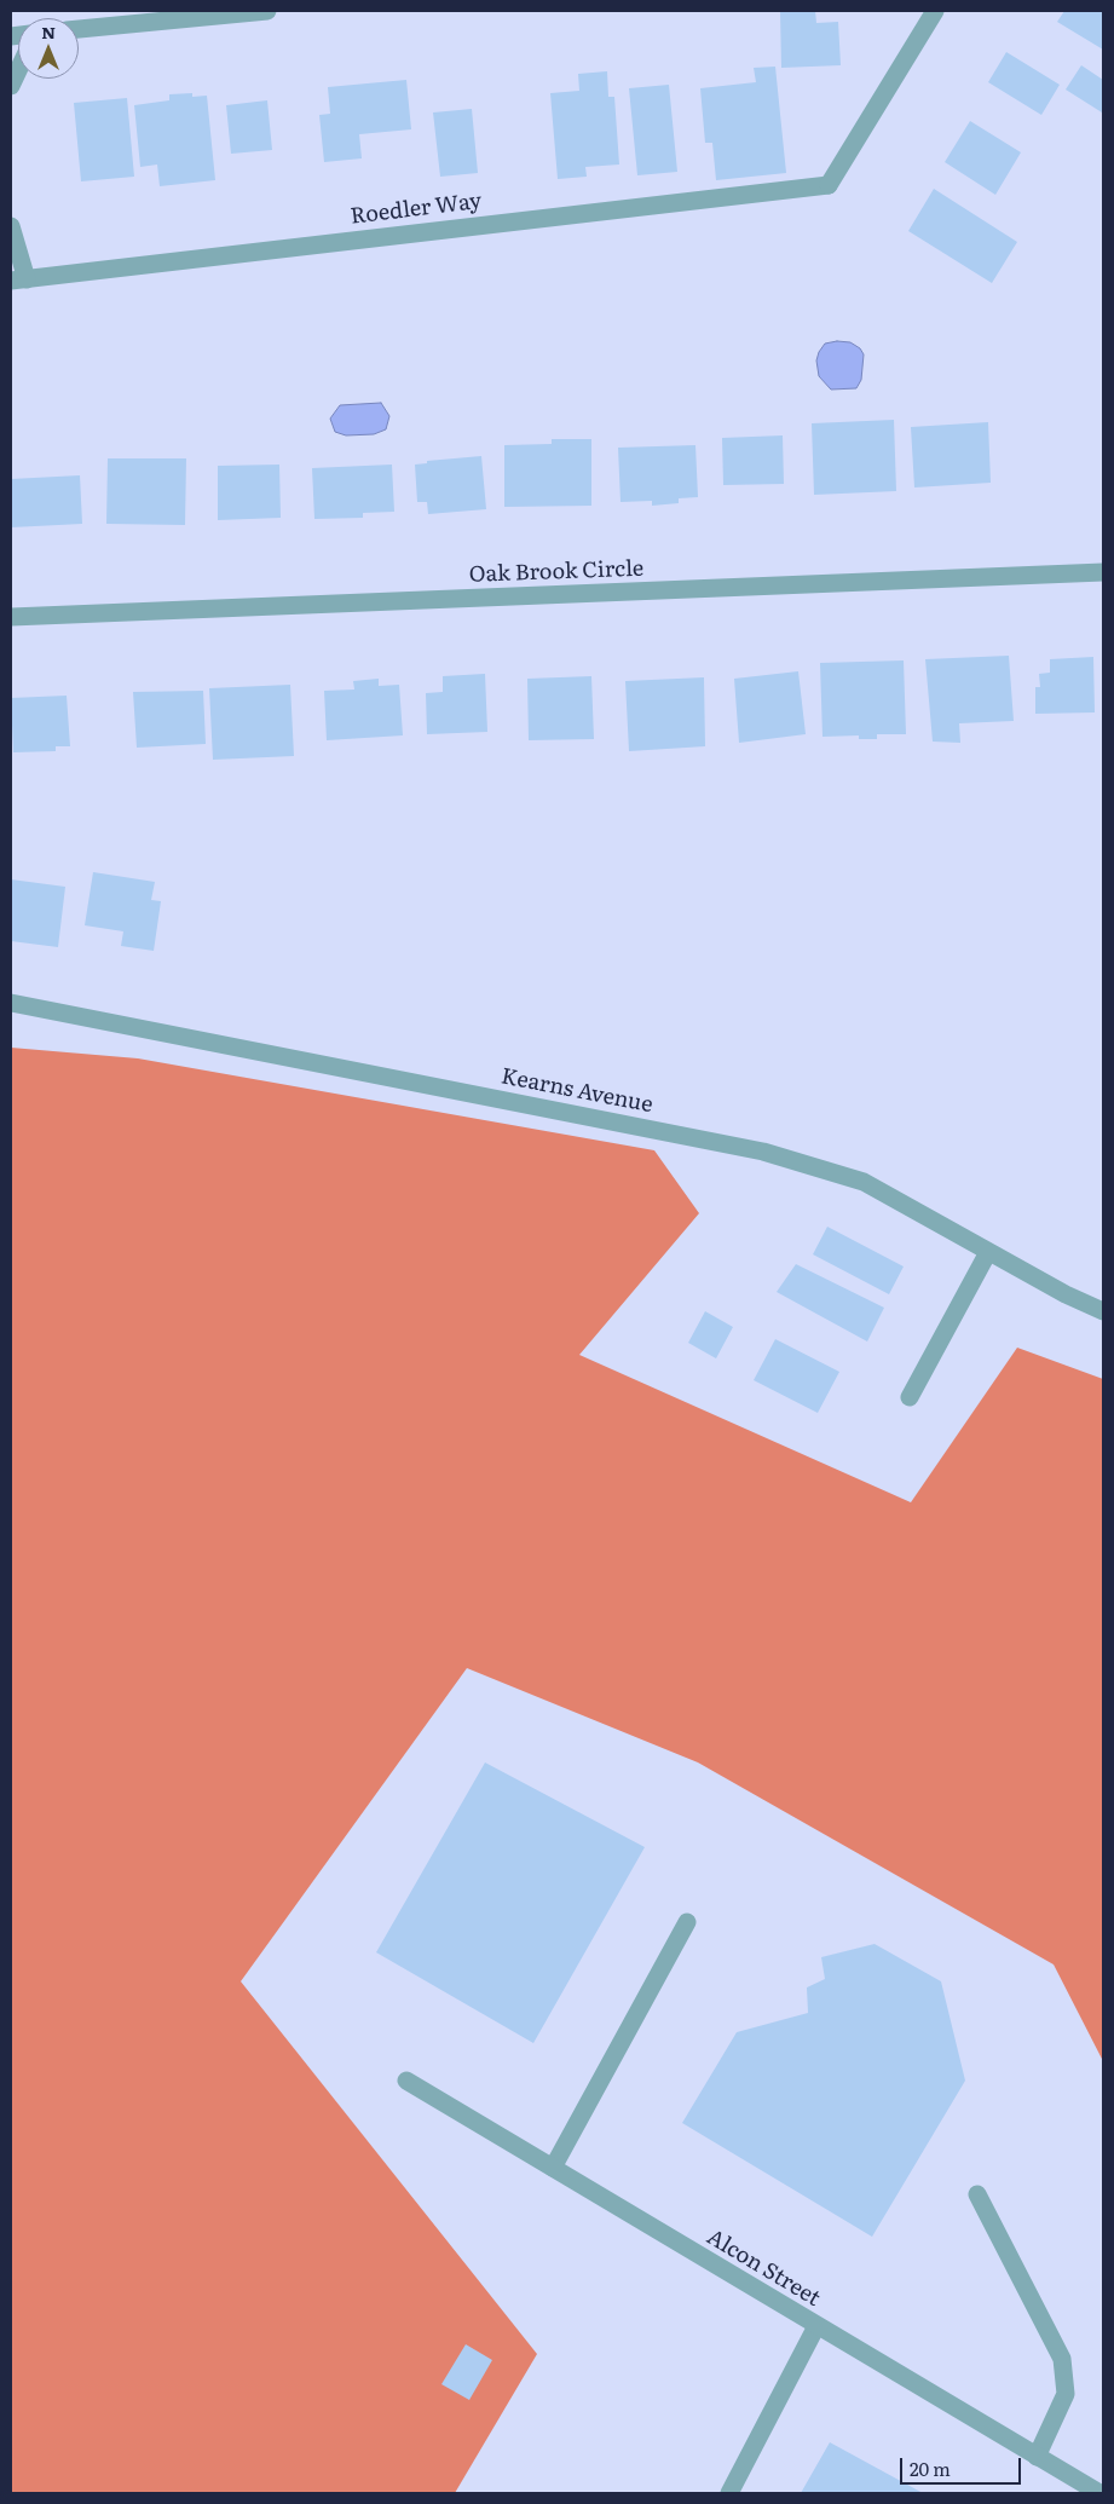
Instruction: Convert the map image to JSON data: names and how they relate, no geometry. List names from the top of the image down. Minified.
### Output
{"streets":{"street":["Roedler Way","Oak Brook Circle","Kearns Avenue","Alcon Street"]},"scale_bar":"20 m","north":"top"}
